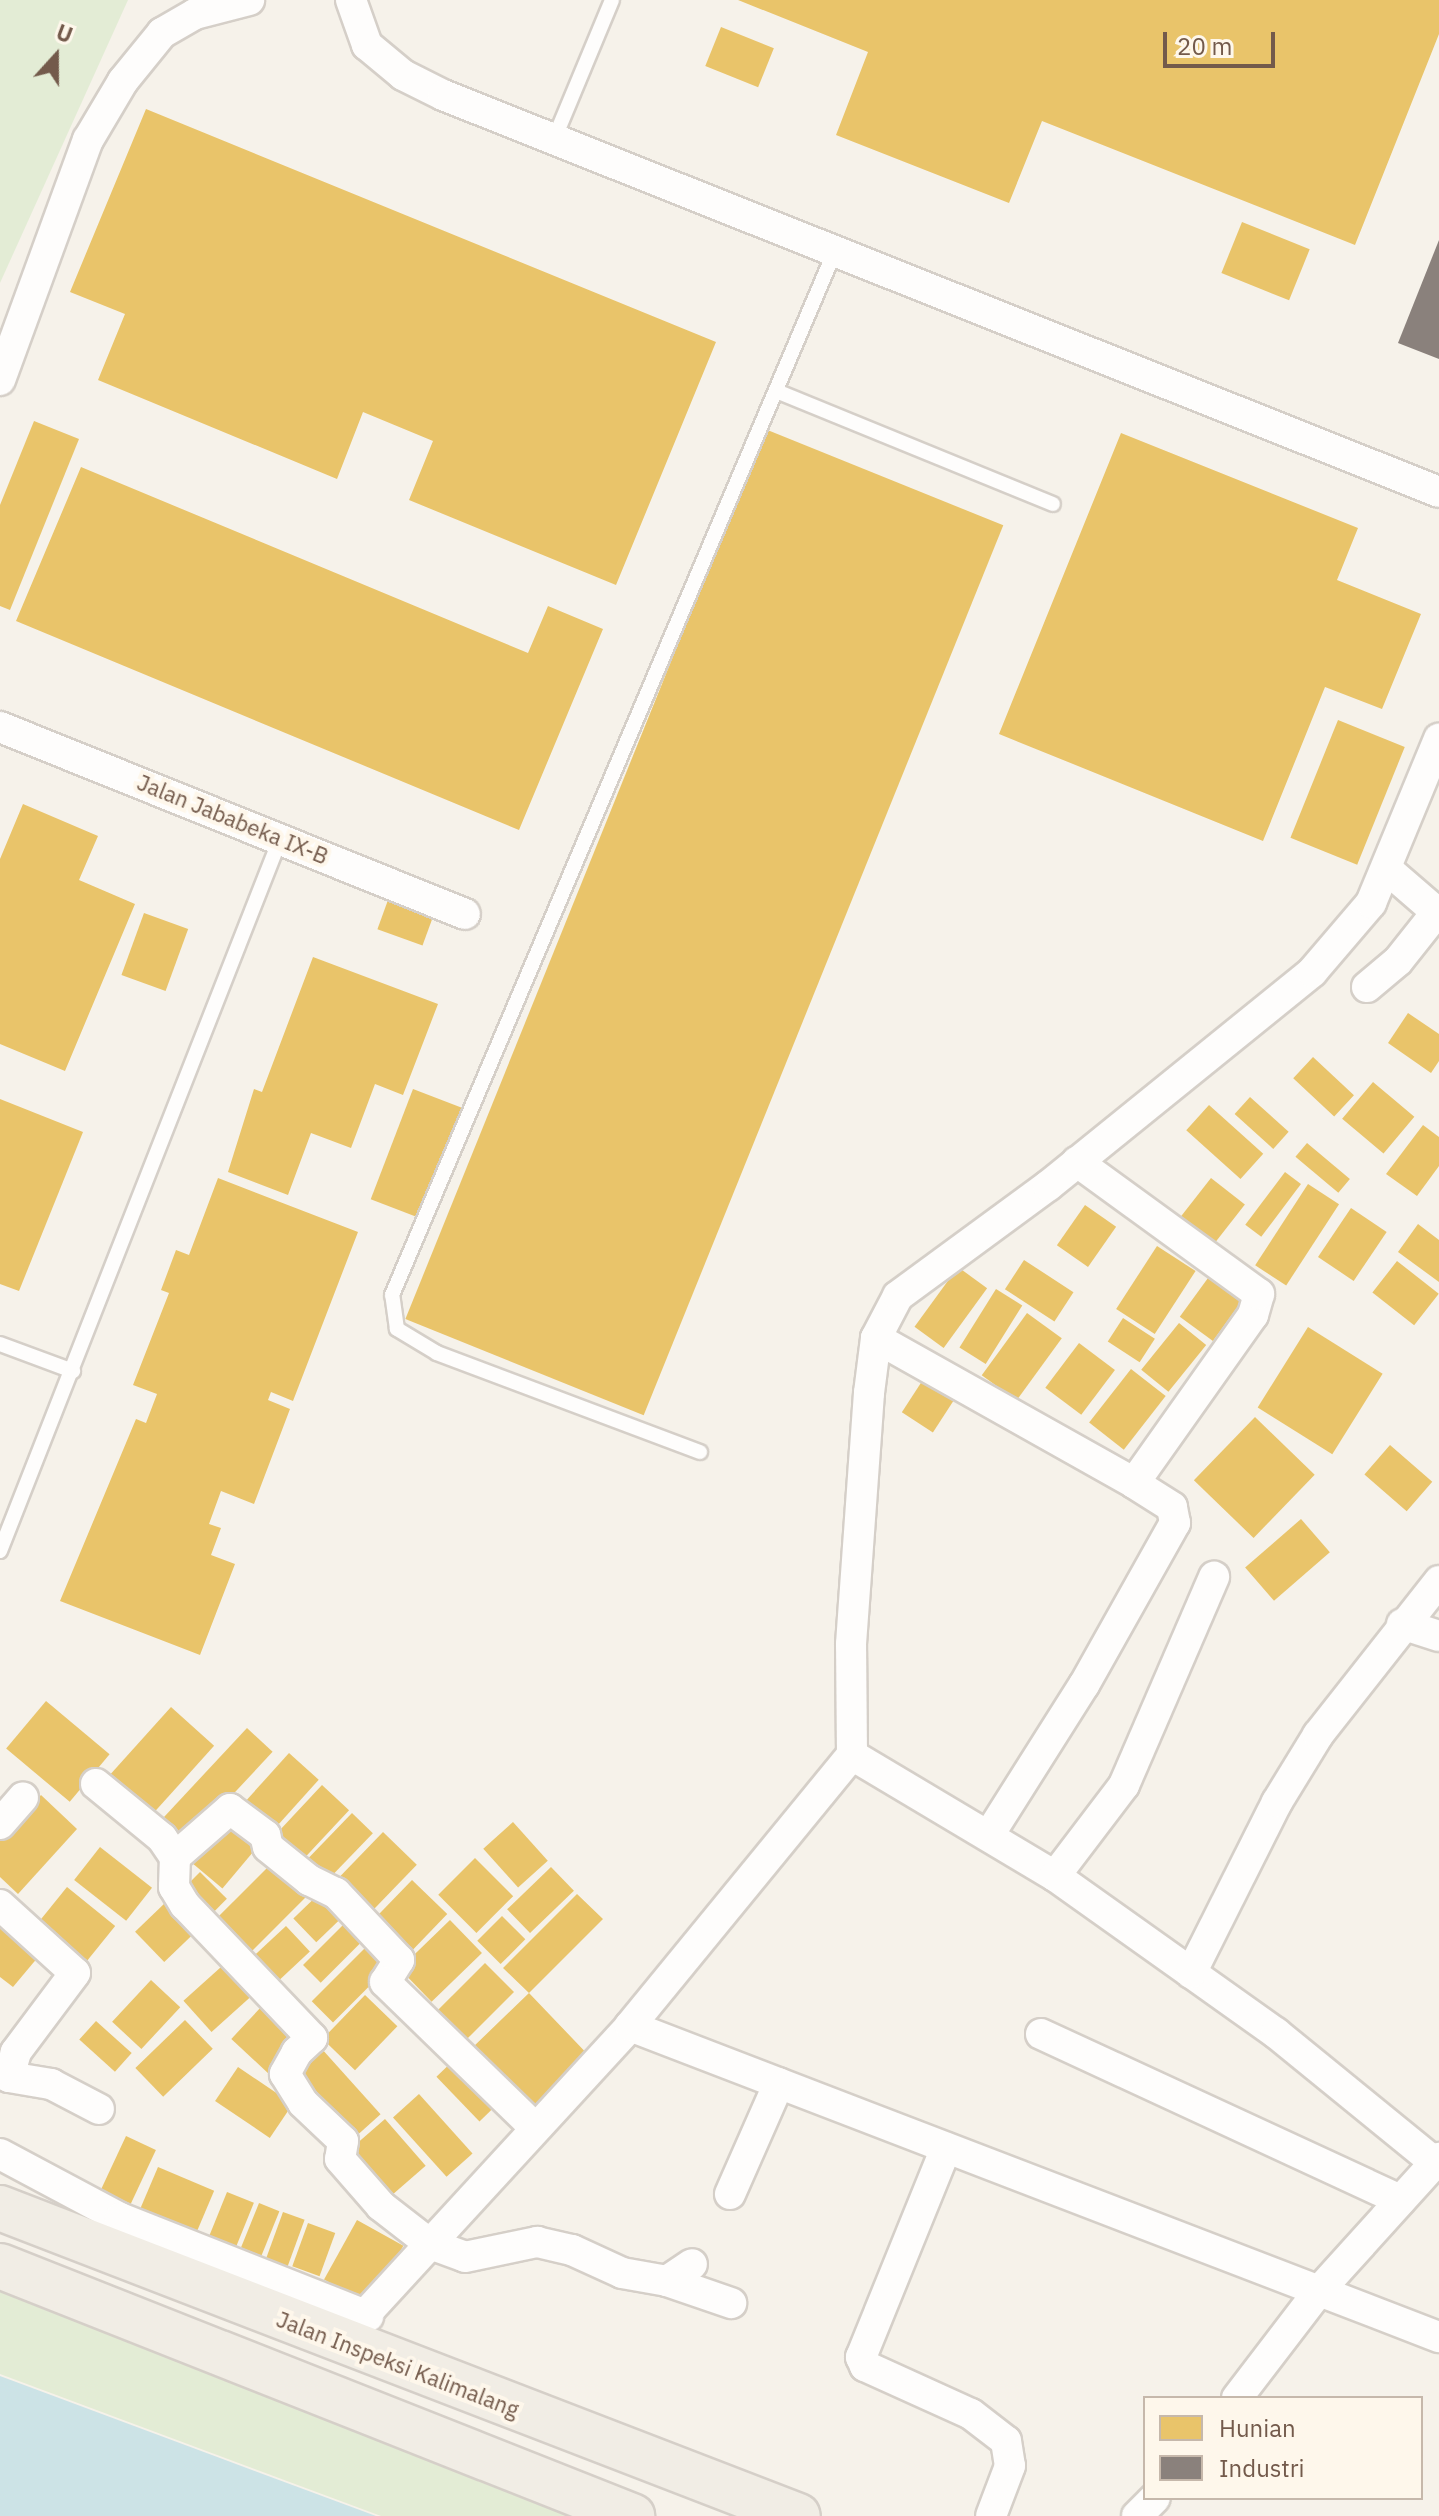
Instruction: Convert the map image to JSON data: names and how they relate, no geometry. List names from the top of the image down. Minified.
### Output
{"streets":{"main road":["Jalan Inspeksi Kalimalang"],"street":["Jalan Jababeka IX-B"]},"legend":["Hunian","Industri"],"scale_bar":"20 m","north":"top"}
